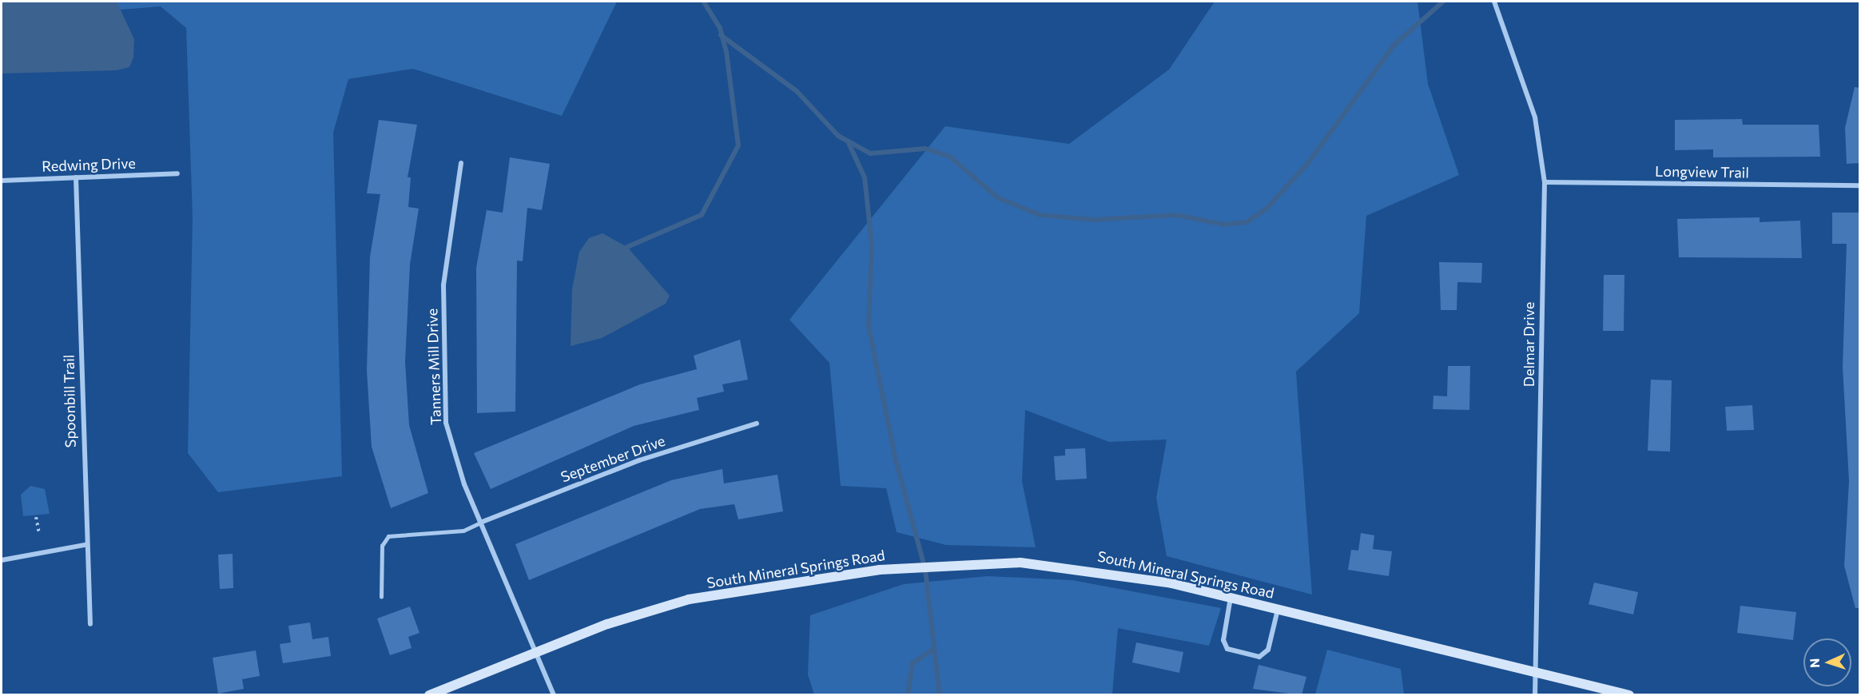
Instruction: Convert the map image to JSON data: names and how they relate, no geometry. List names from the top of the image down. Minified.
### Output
{"streets":{"street":["Redwing Drive","Longview Trail","Delmar Drive","Tanners Mill Drive","Spoonbill Trail","September Drive","South Mineral Springs Road"]},"crossings":[["Redwing Drive","Spoonbill Trail"],["Longview Trail","Delmar Drive"],["Delmar Drive","South Mineral Springs Road"],["Tanners Mill Drive","September Drive"],["Tanners Mill Drive","South Mineral Springs Road"]],"north":"left"}
